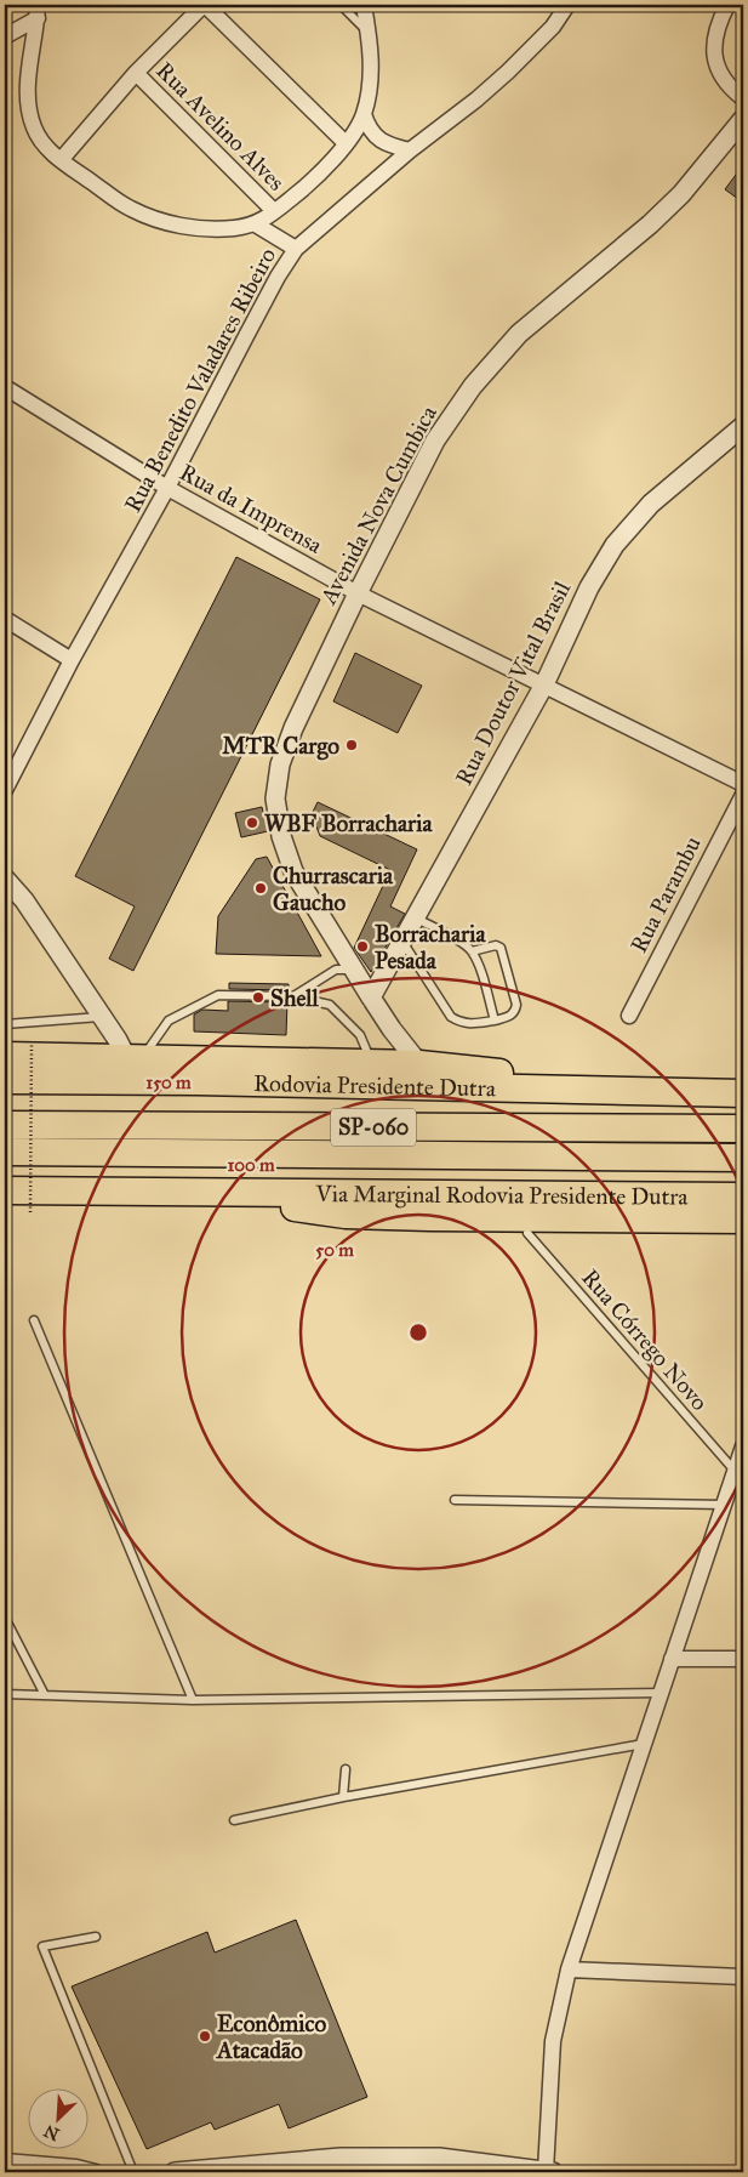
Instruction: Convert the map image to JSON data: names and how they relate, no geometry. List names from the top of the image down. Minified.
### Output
{"streets":{"highway":["Rodovia Presidente Dutra","SP-060","Via Marginal Rodovia Presidente Dutra"],"street":["Rua Avelino Alves","Rua Benedito Valadares Ribeiro","Avenida Nova Cumbica","Rua da Imprensa","Rua Doutor Vital Brasil","Rua Parambu"],"lane":["Rua Córrego Novo"]},"crossings":[["Rua Benedito Valadares Ribeiro","Rua da Imprensa"],["Avenida Nova Cumbica","Rua da Imprensa"],["Avenida Nova Cumbica","Rua Doutor Vital Brasil"],["Rua da Imprensa","Rua Doutor Vital Brasil"]],"places":["MTR Cargo","WBF Borracharia","Churrascaria Gaucho","Borracharia Pesada","Shell","Econômico Atacadão"],"north":"bottom left","rings":["150 m","100 m","50 m"]}
